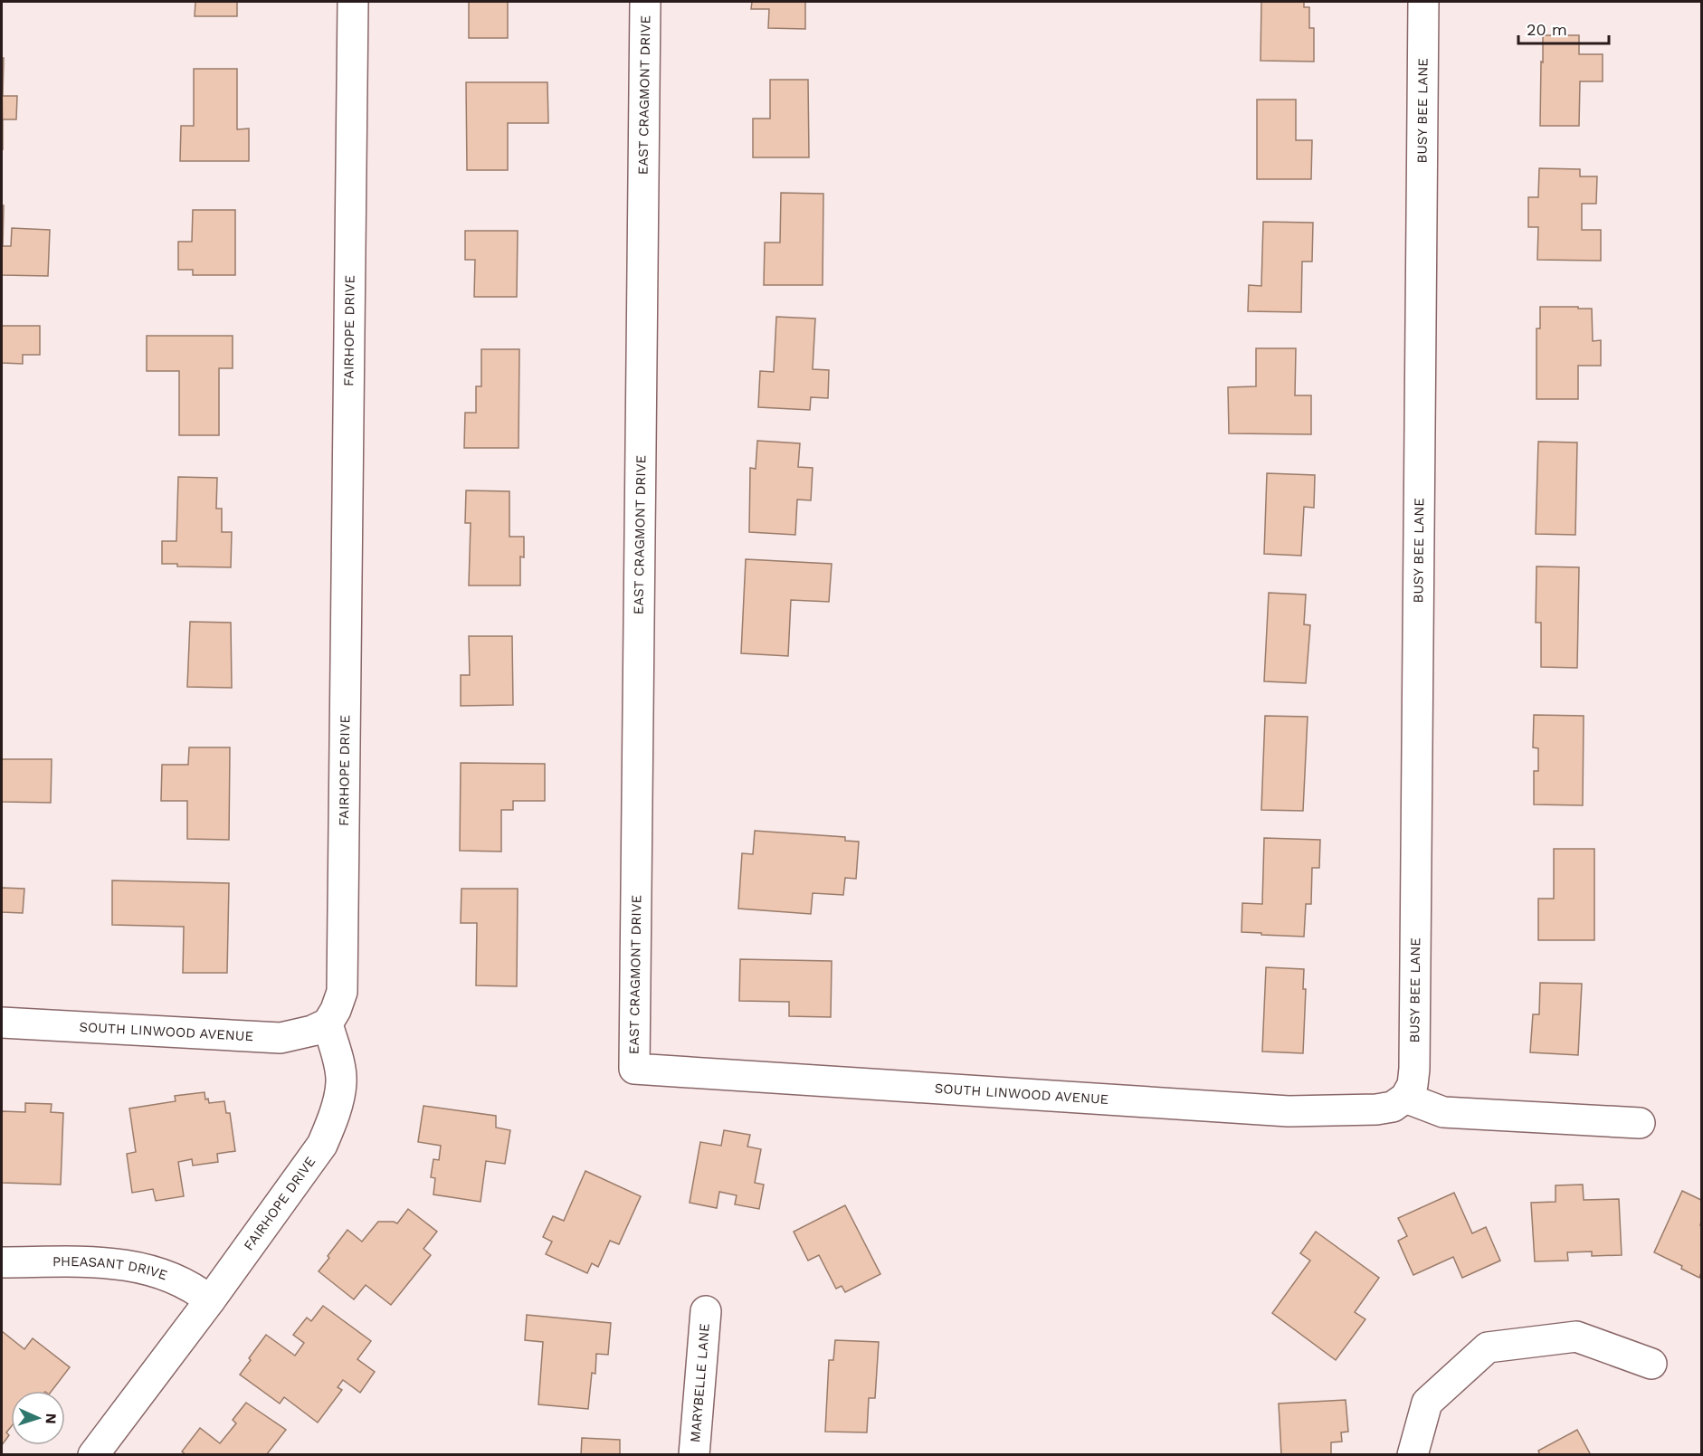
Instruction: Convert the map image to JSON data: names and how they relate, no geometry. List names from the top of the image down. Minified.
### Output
{"streets":{"street":["EAST CRAGMONT DRIVE","BUSY BEE LANE","FAIRHOPE DRIVE","SOUTH LINWOOD AVENUE","PHEASANT DRIVE","MARYBELLE LANE"]},"crossings":[["EAST CRAGMONT DRIVE","SOUTH LINWOOD AVENUE"],["BUSY BEE LANE","SOUTH LINWOOD AVENUE"],["FAIRHOPE DRIVE","SOUTH LINWOOD AVENUE"],["FAIRHOPE DRIVE","PHEASANT DRIVE"]],"scale_bar":"20 m","north":"right"}
